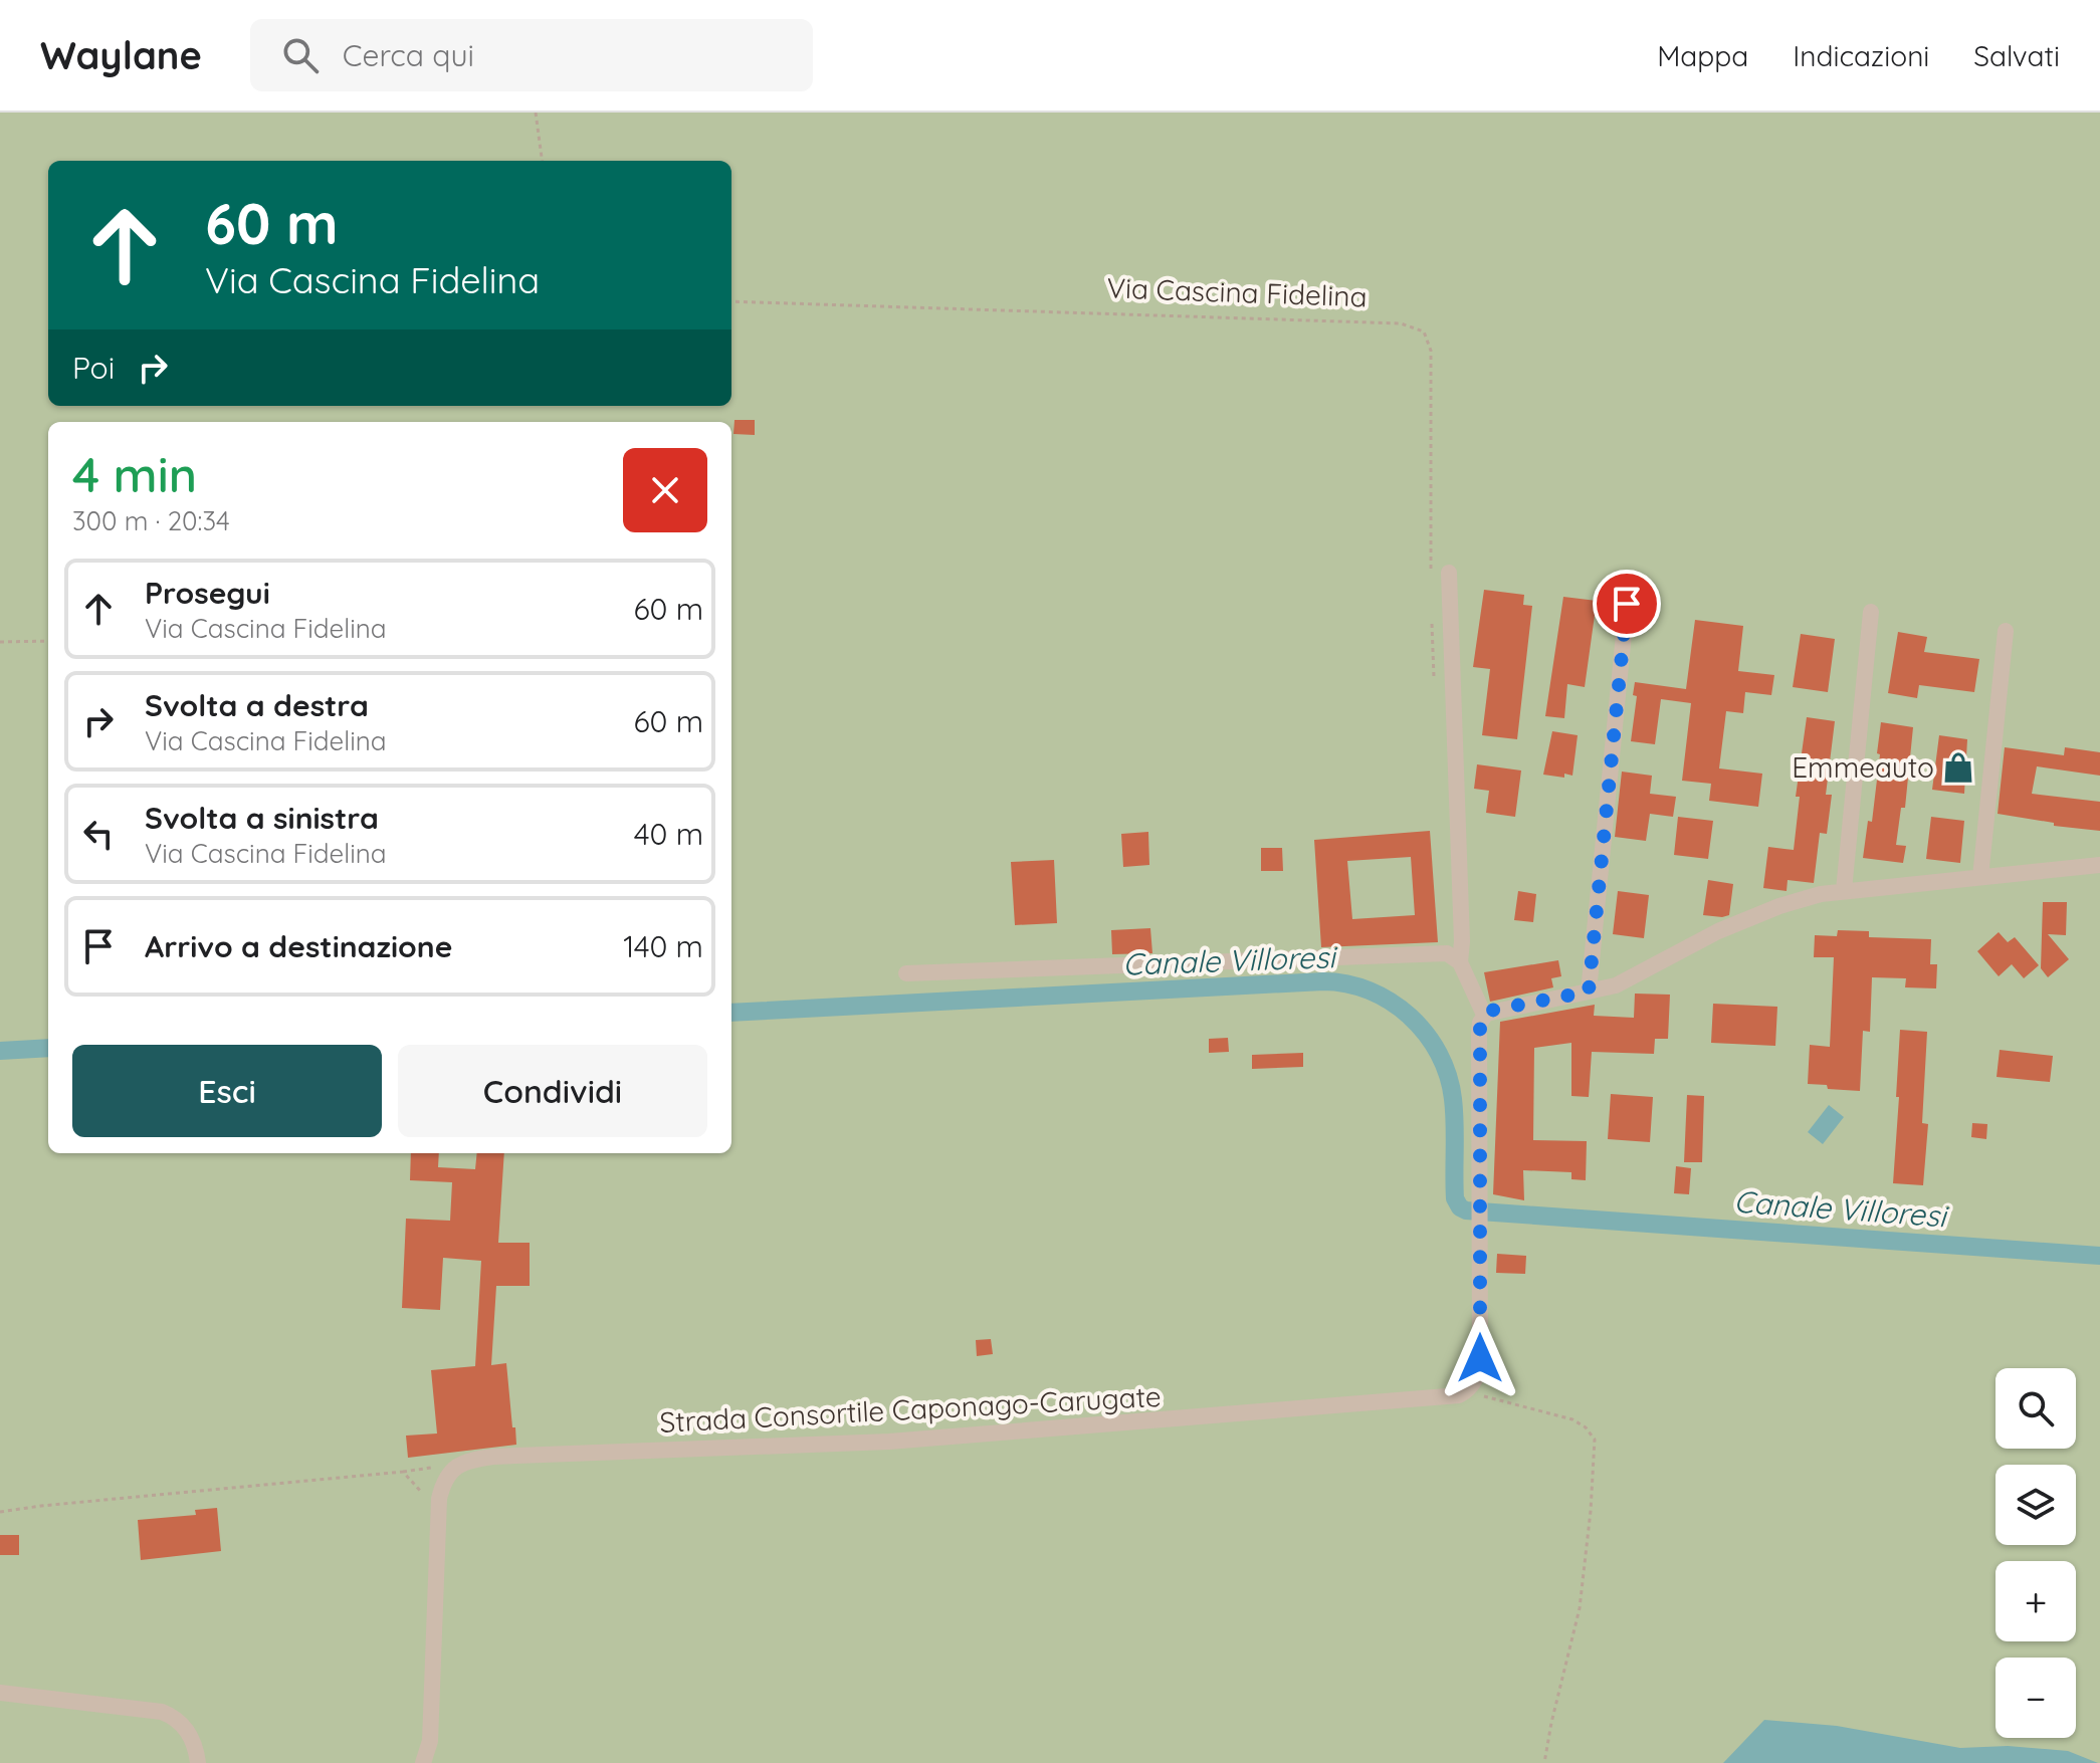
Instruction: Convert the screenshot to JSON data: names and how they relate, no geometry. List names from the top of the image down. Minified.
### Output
{"streets":{"street":["Strada Consortile Caponago-Carugate"],"path":["Via Cascina Fidelina"]},"water":["Canale Villoresi"],"places":{"shop":["Emmeauto"]},"page":{"header":"Waylane","search":"Cerca qui","nav":["Mappa","Indicazioni","Salvati"],"turn":["60 m","Via Cascina Fidelina"],"then":"Poi","heading":["4 min","300 m · 20:34"],"list":[{"name":"Prosegui","note":"Via Cascina Fidelina","value":"60 m"},{"name":"Svolta a destra","note":"Via Cascina Fidelina","value":"60 m"},{"name":"Svolta a sinistra","note":"Via Cascina Fidelina","value":"40 m"},{"name":"Arrivo a destinazione","value":"140 m"}],"buttons":["Esci","Condividi"],"map_buttons":["+","−"]}}
